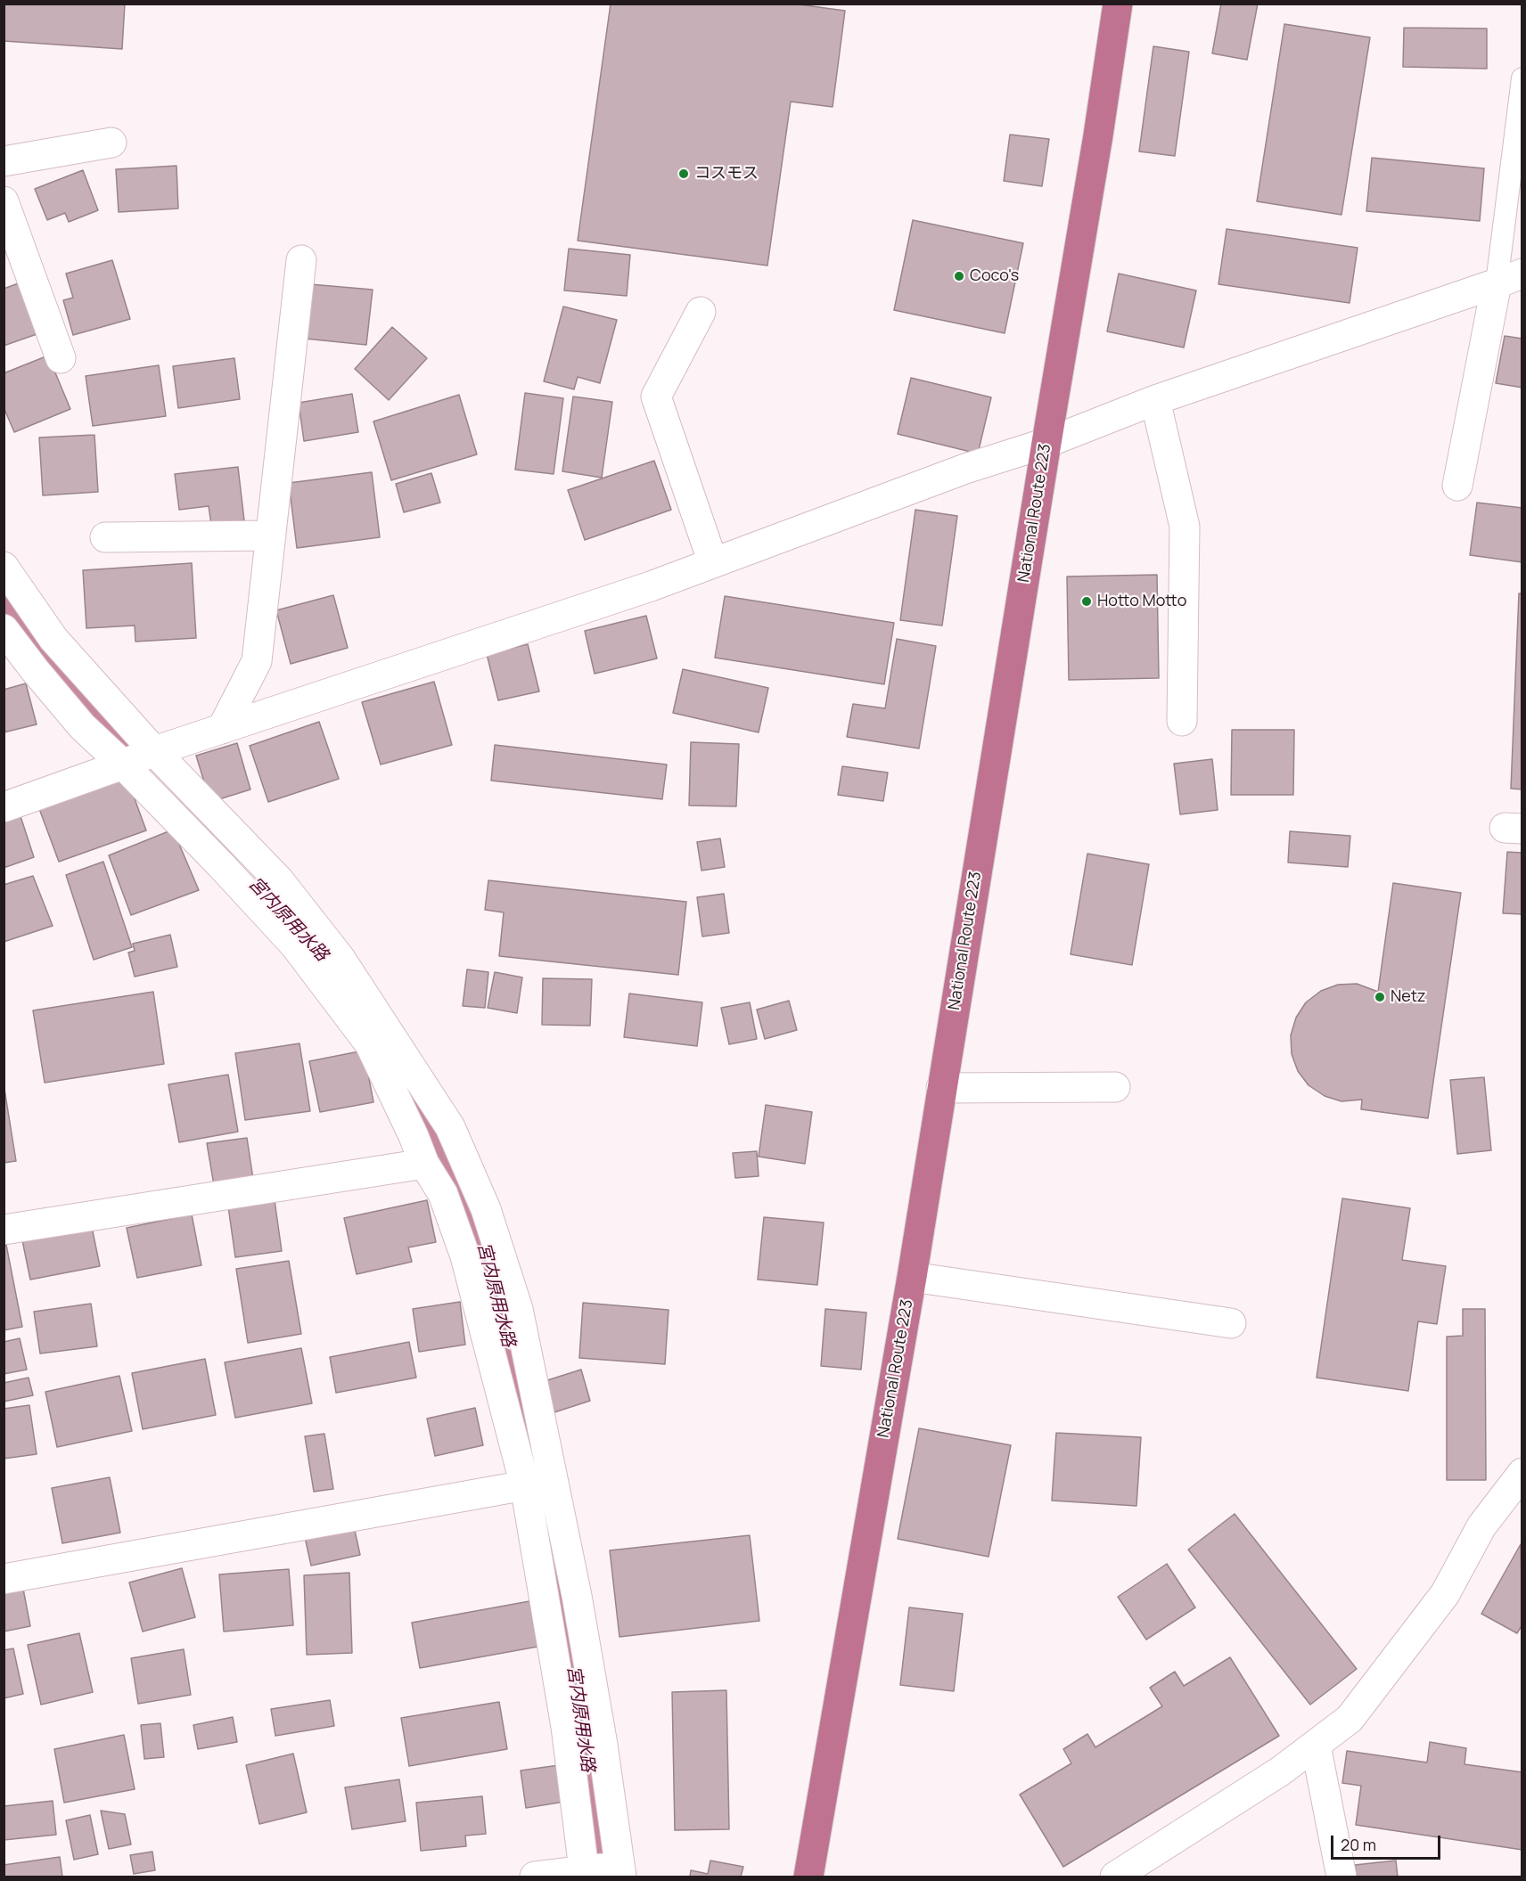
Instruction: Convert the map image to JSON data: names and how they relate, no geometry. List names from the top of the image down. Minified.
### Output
{"streets":{"highway":["National Route 223"]},"water":["宮内原用水路"],"places":["コスモス","Coco's","Hotto Motto","Netz"],"scale_bar":"20 m"}
